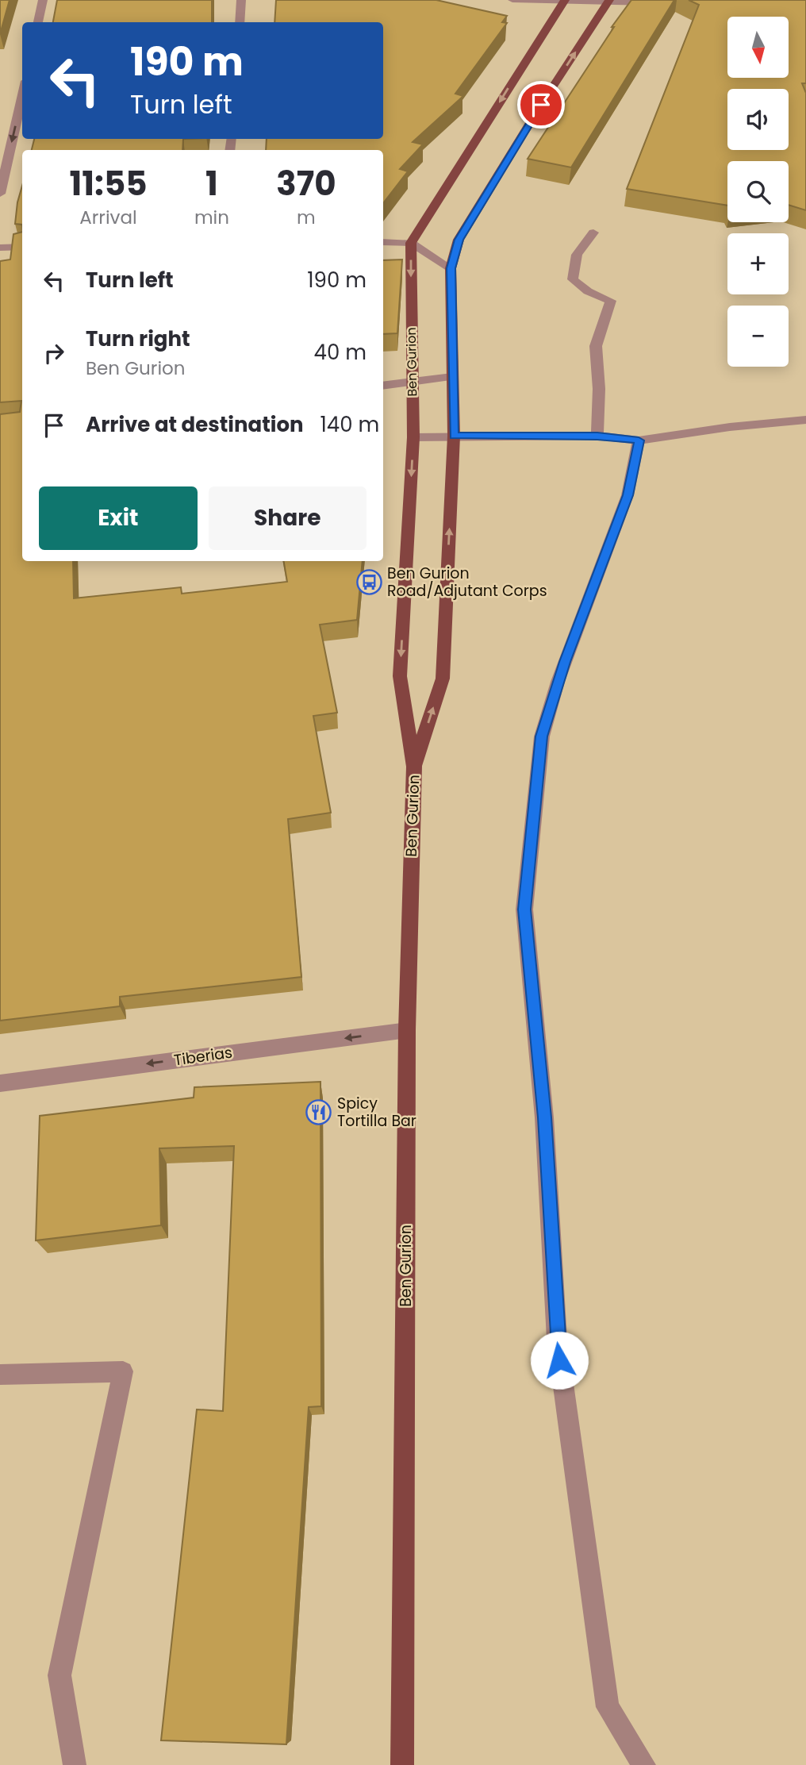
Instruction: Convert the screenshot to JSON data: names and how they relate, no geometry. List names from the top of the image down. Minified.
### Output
{"streets":{"main road":["Ben Gurion"],"street":["Tiberias"]},"crossings":[["Ben Gurion","Tiberias"]],"one_way":["Tiberias"],"places":{"bus stop":["Ben Gurion Road/Adjutant Corps"],"restaurant":["Spicy Tortilla Bar"]},"north":"bottom","page":{"map_buttons":["+","−"],"turn":["190 m","Turn left"],"eta":["11:55","Arrival","1","min","370","m"],"list":[{"name":"Turn left","value":"190 m"},{"name":"Turn right","note":"Ben Gurion","value":"40 m"},{"name":"Arrive at destination","value":"140 m"}],"buttons":["Exit","Share"]}}
